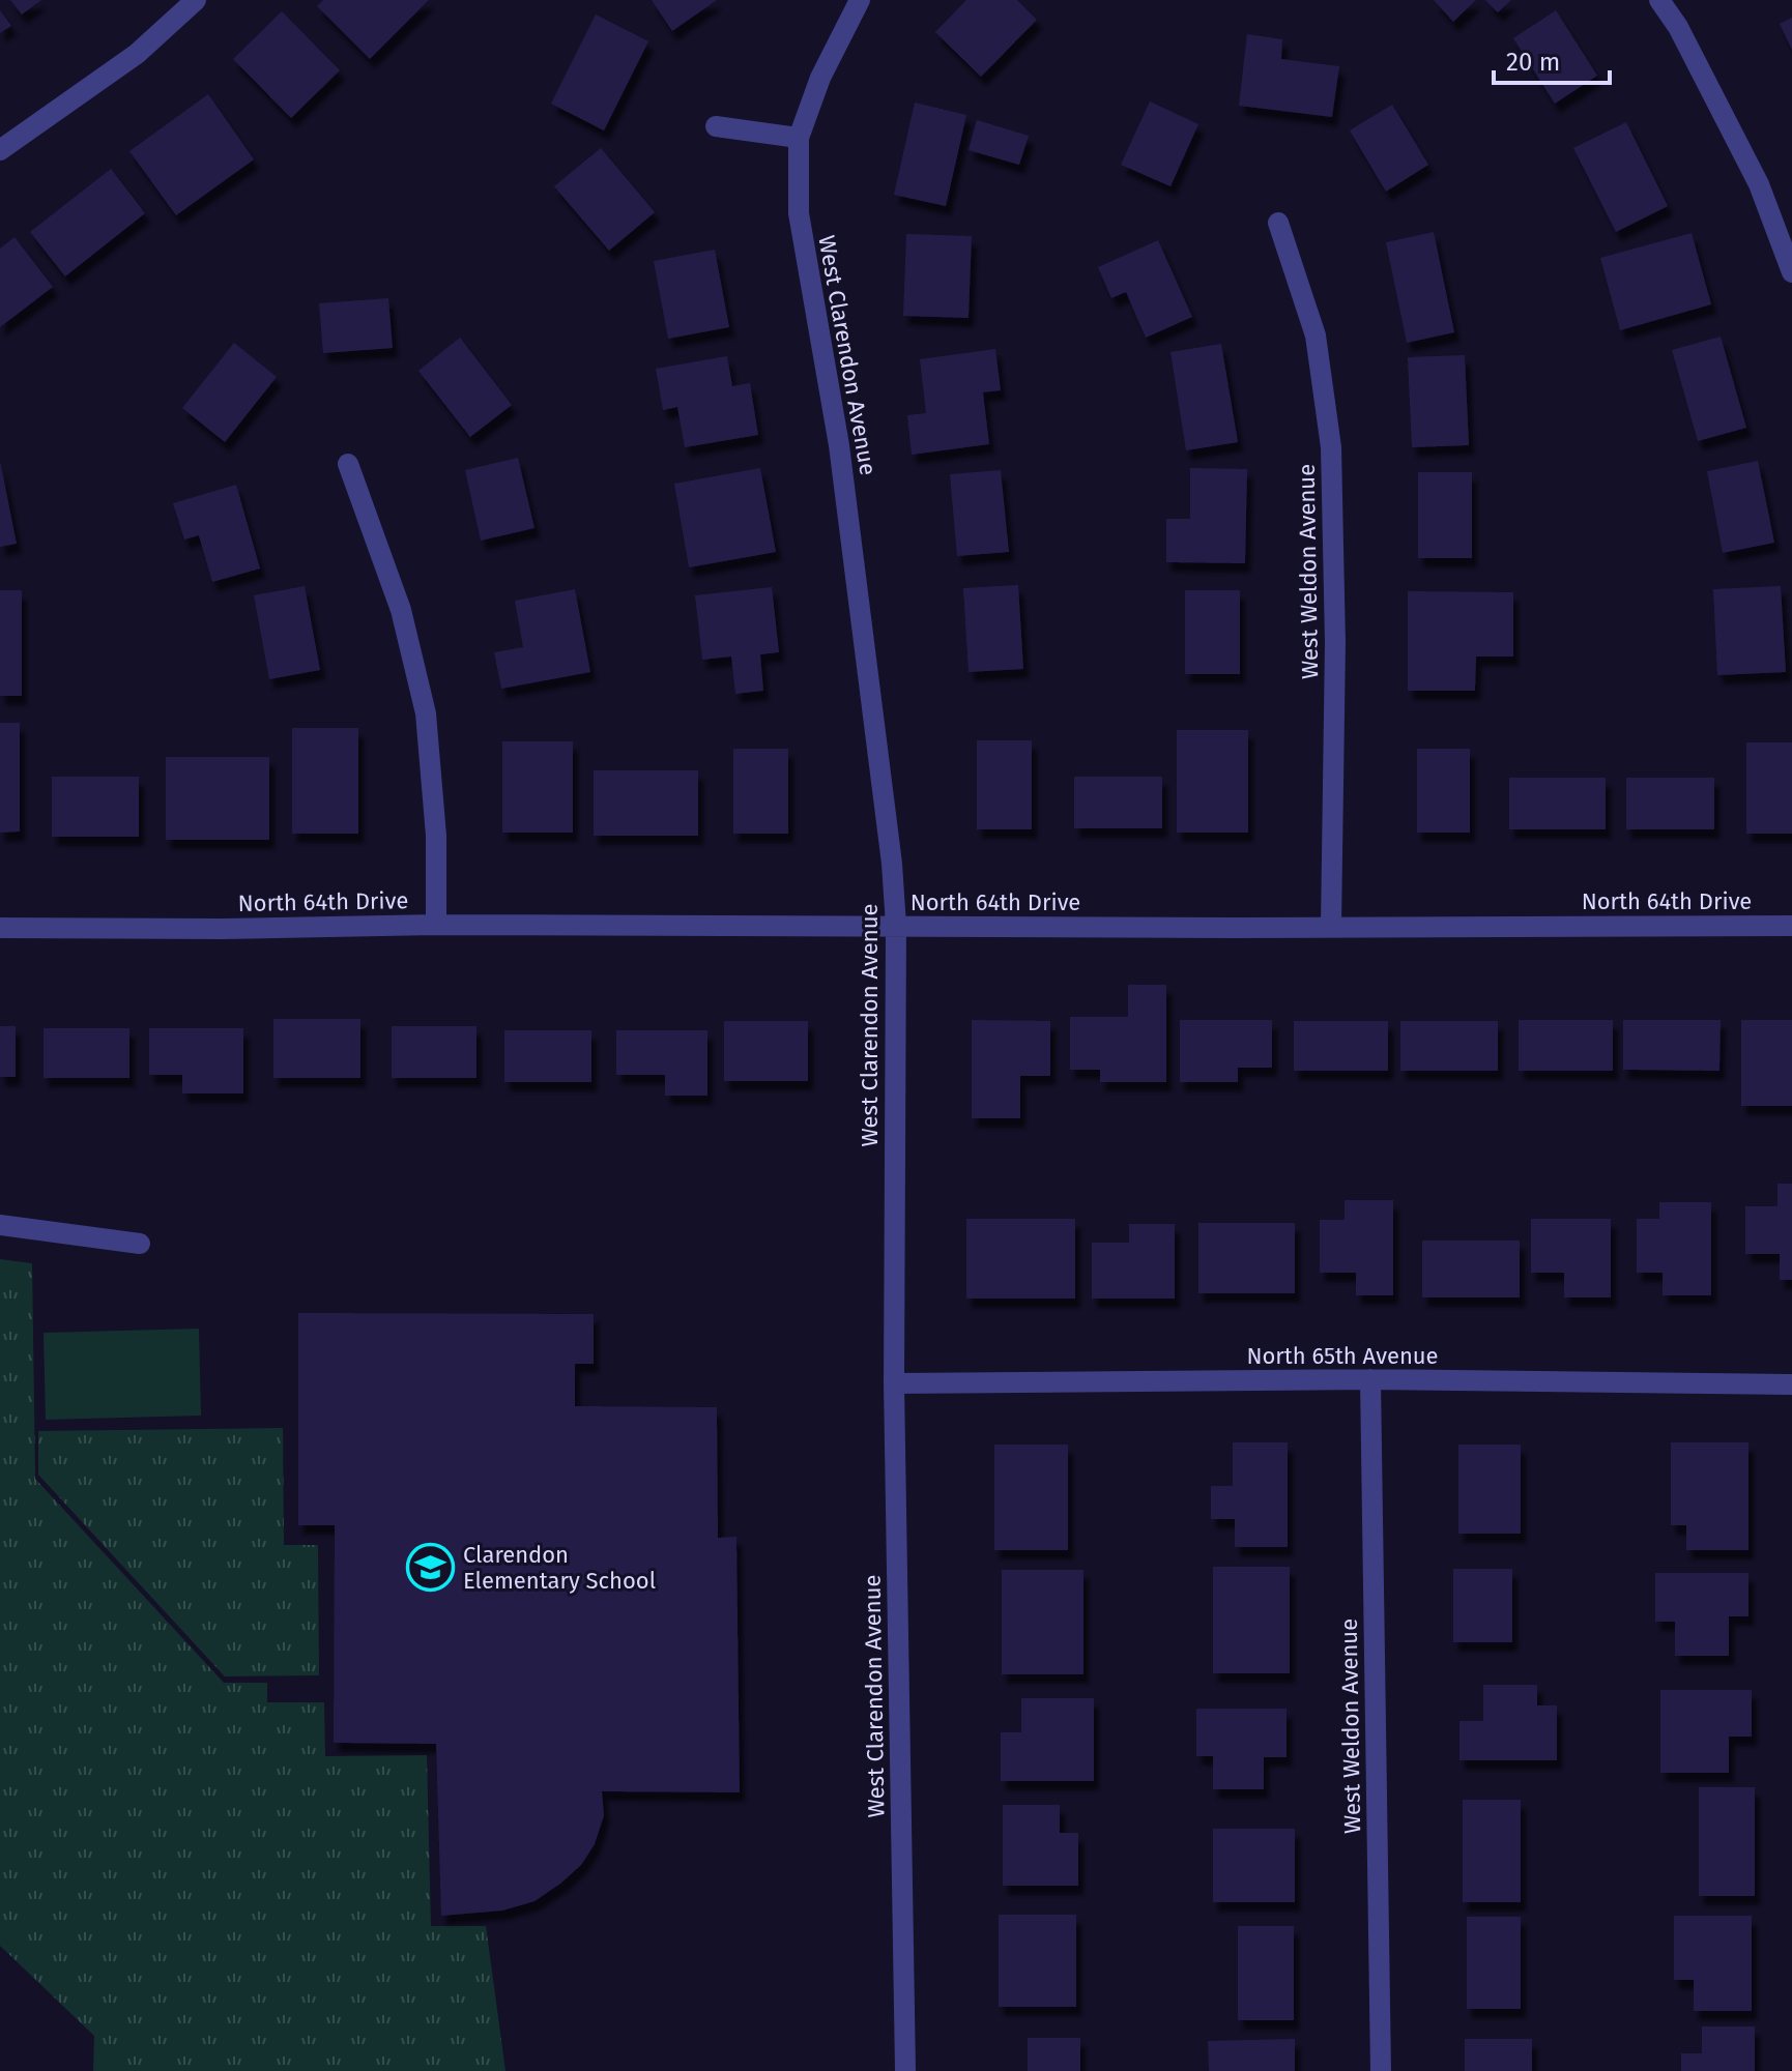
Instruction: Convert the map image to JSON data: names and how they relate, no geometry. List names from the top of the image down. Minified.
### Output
{"streets":{"street":["West Clarendon Avenue","West Weldon Avenue","North 64th Drive","North 65th Avenue"]},"crossings":[["West Clarendon Avenue","North 64th Drive"],["West Clarendon Avenue","North 65th Avenue"],["West Weldon Avenue","North 64th Drive"],["West Weldon Avenue","North 65th Avenue"]],"places":{"school or university":["Clarendon Elementary School"]},"scale_bar":"20 m"}
